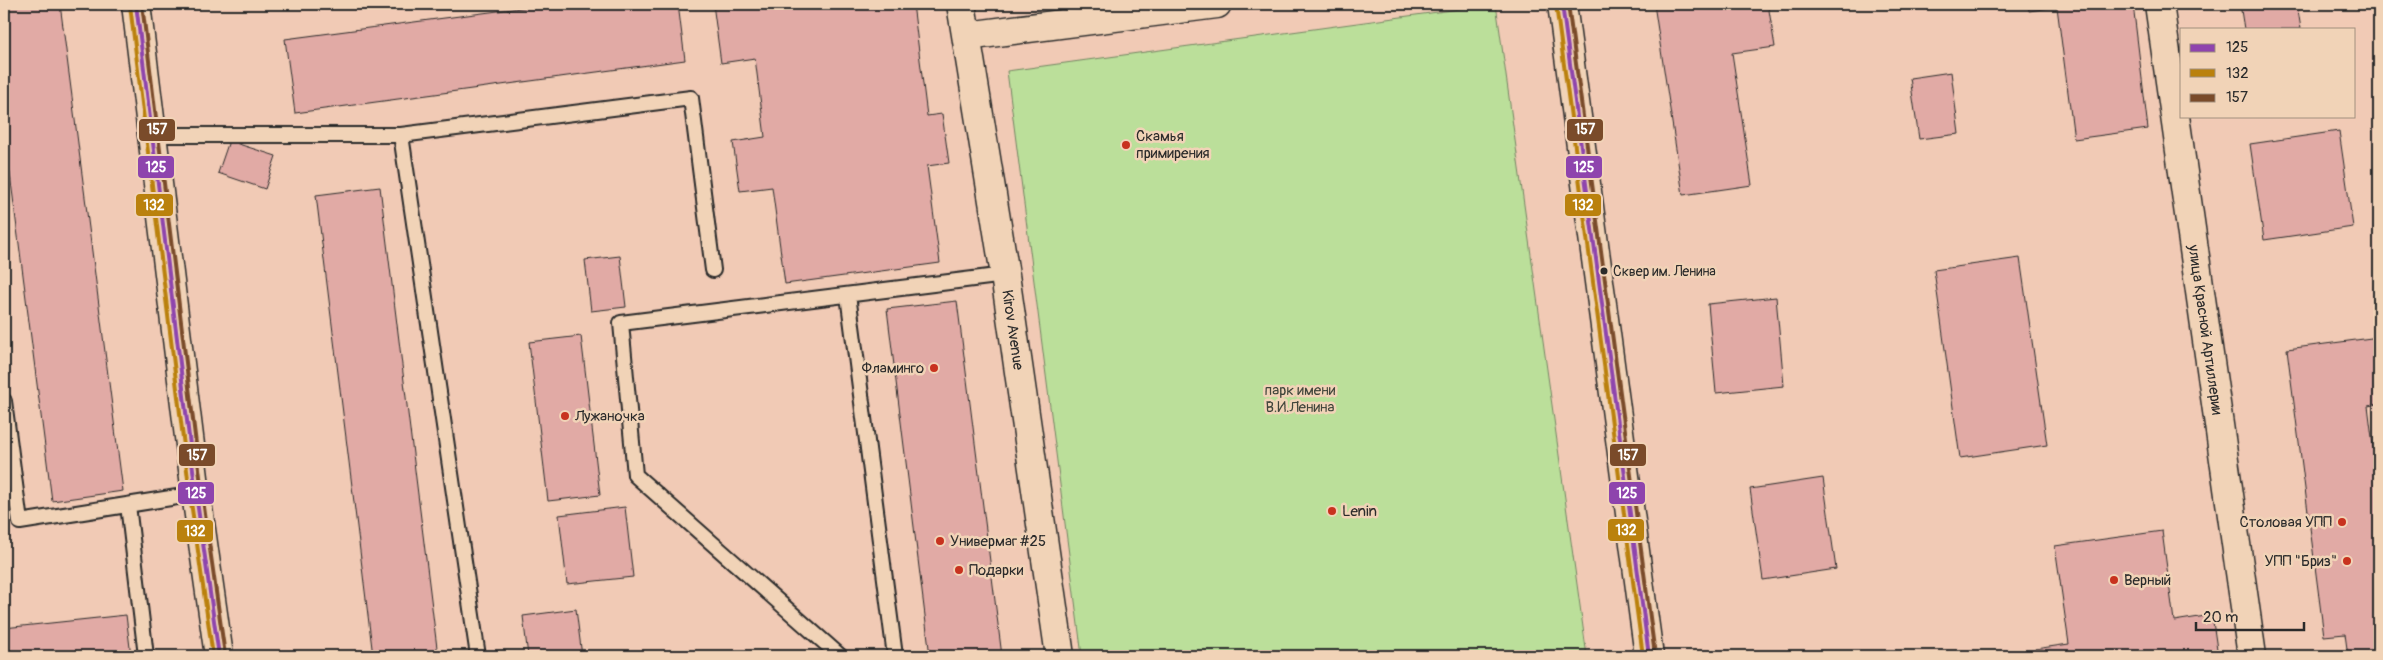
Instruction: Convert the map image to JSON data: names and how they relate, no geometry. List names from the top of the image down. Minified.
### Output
{"streets":{"street":["Kirov Avenue","улица Красной Артиллерии"]},"parks":["парк имени В.И.Ленина"],"places":["Скамья примирения","Сквер им. Ленина","Фламинго","Лужаночка","Lenin","Столовая УПП","Универмаг #25","УПП \"Бриз\"","Подарки","Верный"],"lines":["transit line 125","transit line 157","transit line 132"],"legend":["125","132","157"],"scale_bar":"20 m"}
